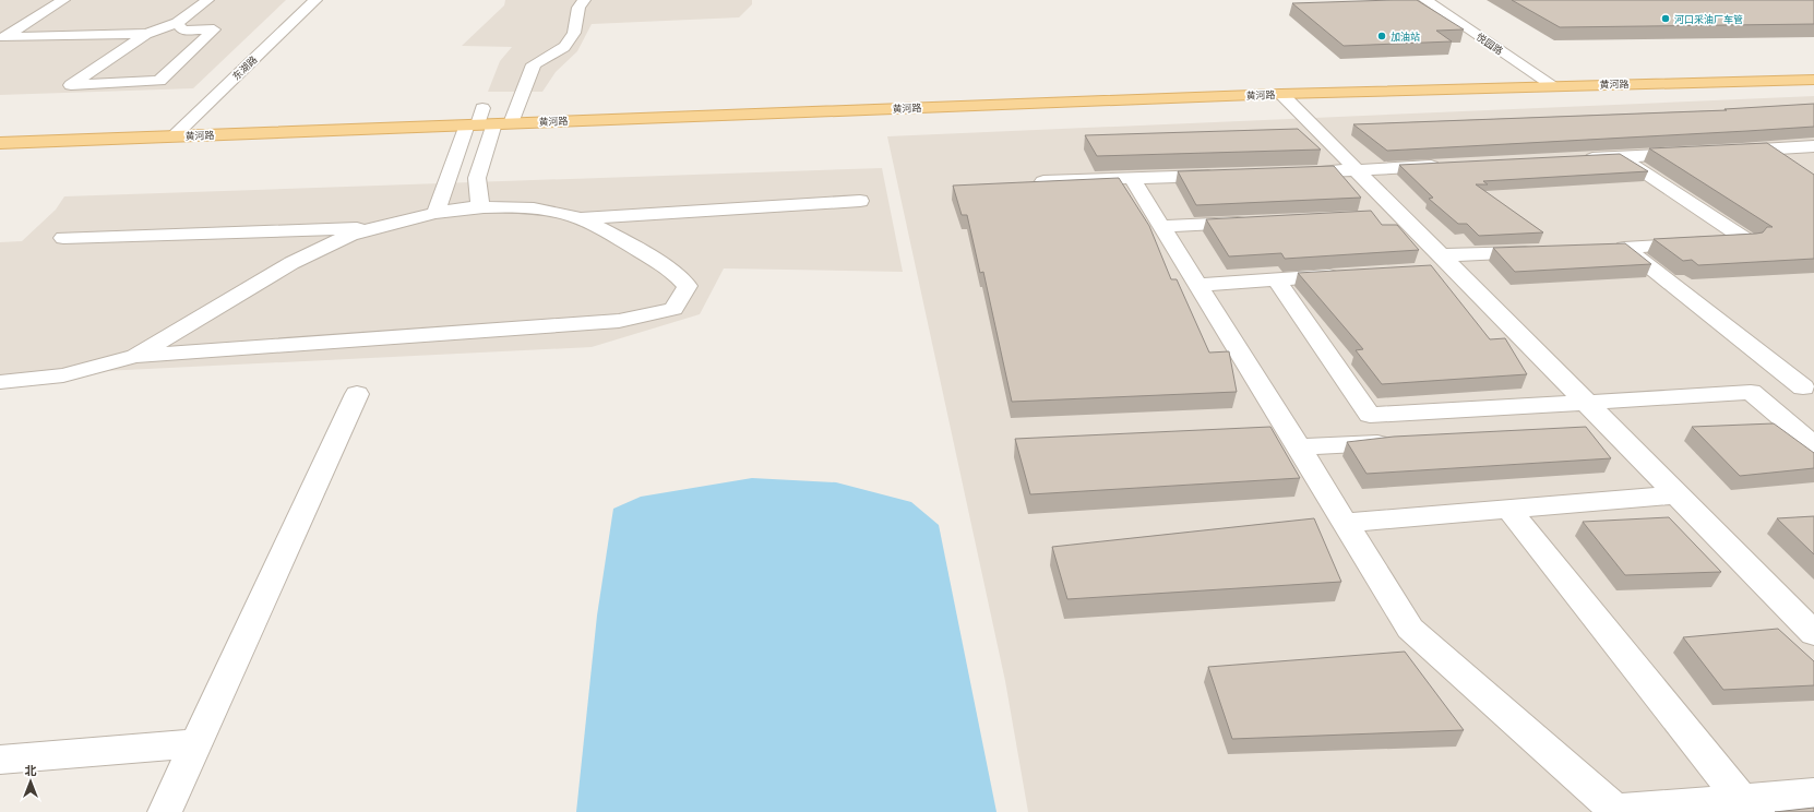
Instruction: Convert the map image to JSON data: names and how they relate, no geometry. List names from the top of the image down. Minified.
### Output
{"streets":{"main road":["黄河路"],"street":["悦园路","东湖路"]},"crossings":[["悦园路","黄河路"],["东湖路","黄河路"]],"places":["河口采油厂车管","加油站"],"north":"top"}
